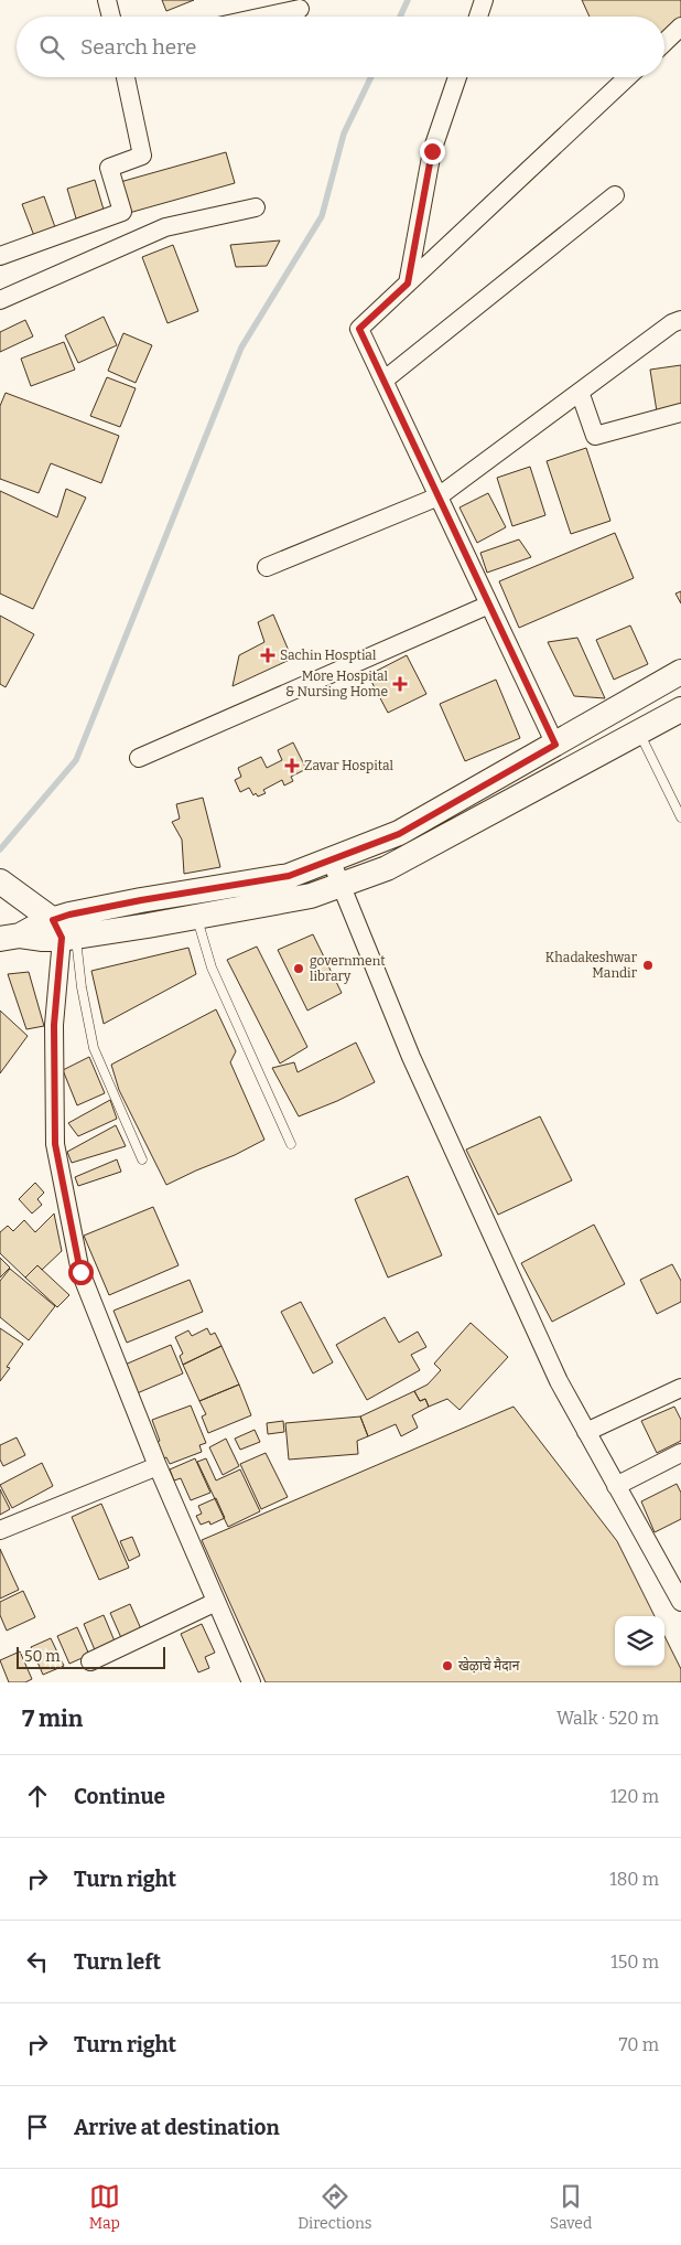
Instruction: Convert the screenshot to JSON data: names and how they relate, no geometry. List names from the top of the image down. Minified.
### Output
{"places":{"health":["Sachin Hosptial","More Hospital & Nursing Home","Zavar Hospital"],"other":["Khadakeshwar Mandir","government library","खेऴाचे मैदान"]},"scale_bar":"50 m","page":{"search":"Search here","scale":"50 m","heading":["7 min","Walk · 520 m"],"list":[["Continue","120 m"],["Turn right","180 m"],["Turn left","150 m"],["Turn right","70 m"],"Arrive at destination"],"nav":["Map","Directions","Saved"]}}
